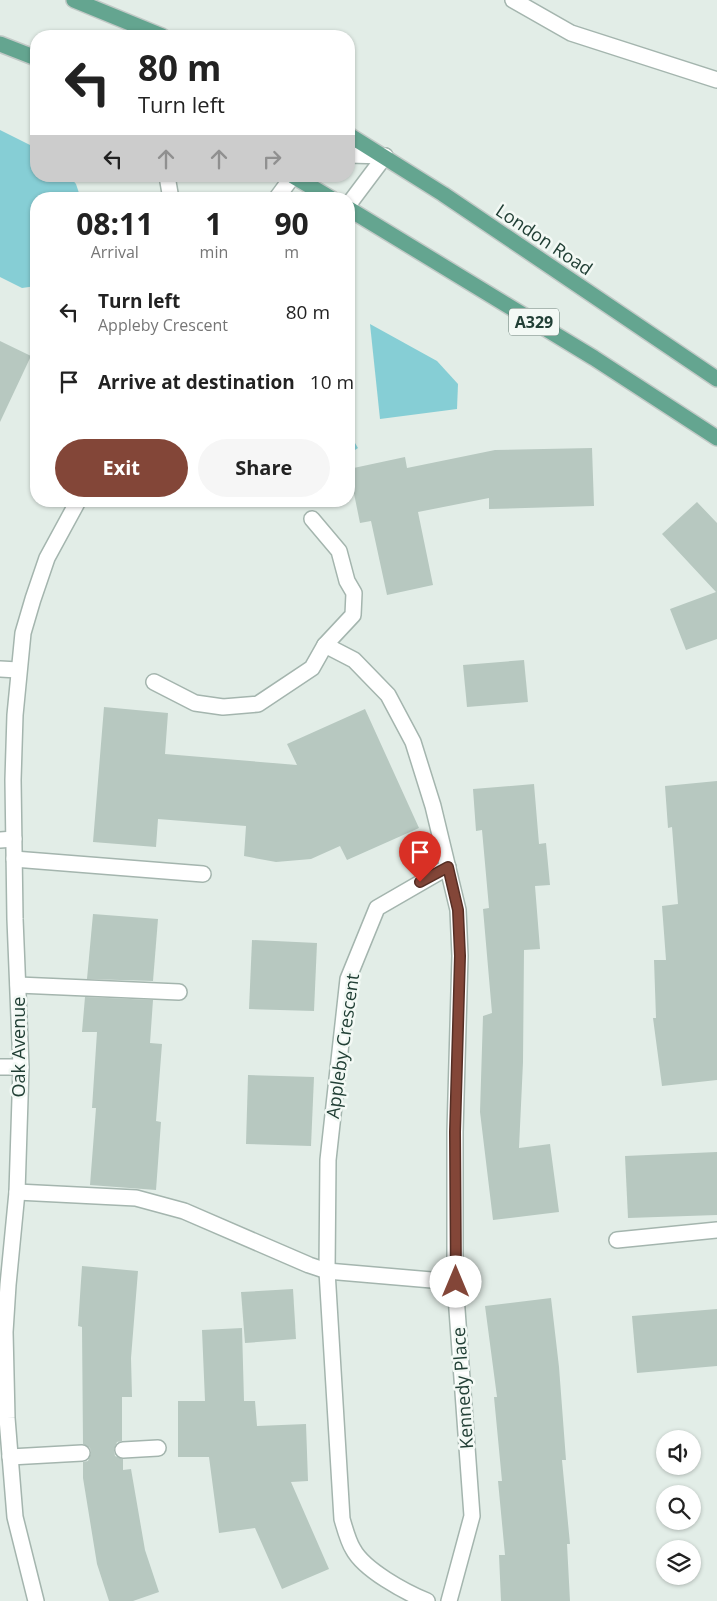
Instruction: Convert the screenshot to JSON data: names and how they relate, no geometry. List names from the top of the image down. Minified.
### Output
{"streets":{"main road":["London Road","A329"],"street":["Appleby Crescent","Oak Avenue","Kennedy Place"]},"crossings":[["Appleby Crescent","Kennedy Place"]],"page":{"turn":["80 m","Turn left"],"eta":["08:11","Arrival","1","min","90","m"],"list":[{"name":"Turn left","note":"Appleby Crescent","value":"80 m"},{"name":"Arrive at destination","value":"10 m"}],"buttons":["Exit","Share"]}}
